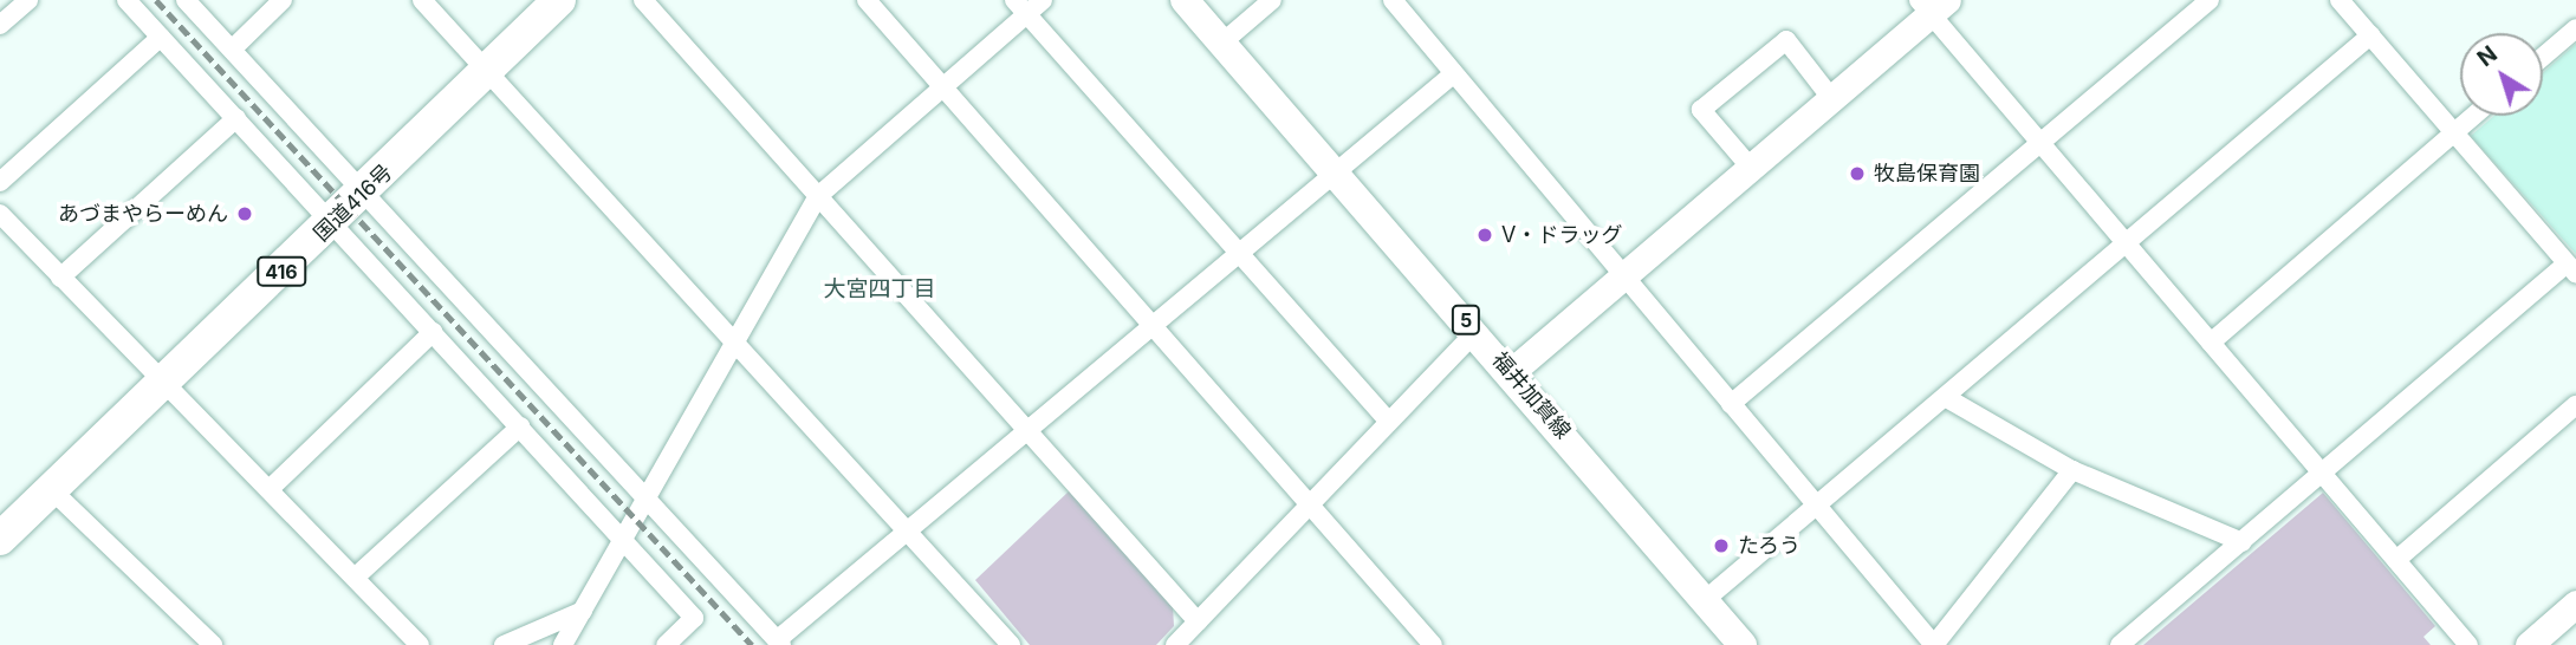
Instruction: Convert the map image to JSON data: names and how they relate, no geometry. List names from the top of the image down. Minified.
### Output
{"streets":{"highway":["国道416号","416"],"main road":["5","福井加賀線"]},"districts":["大宮四丁目"],"places":["牧島保育園","あづまやらーめん","V・ドラッグ","たろう"],"north":"top left"}
